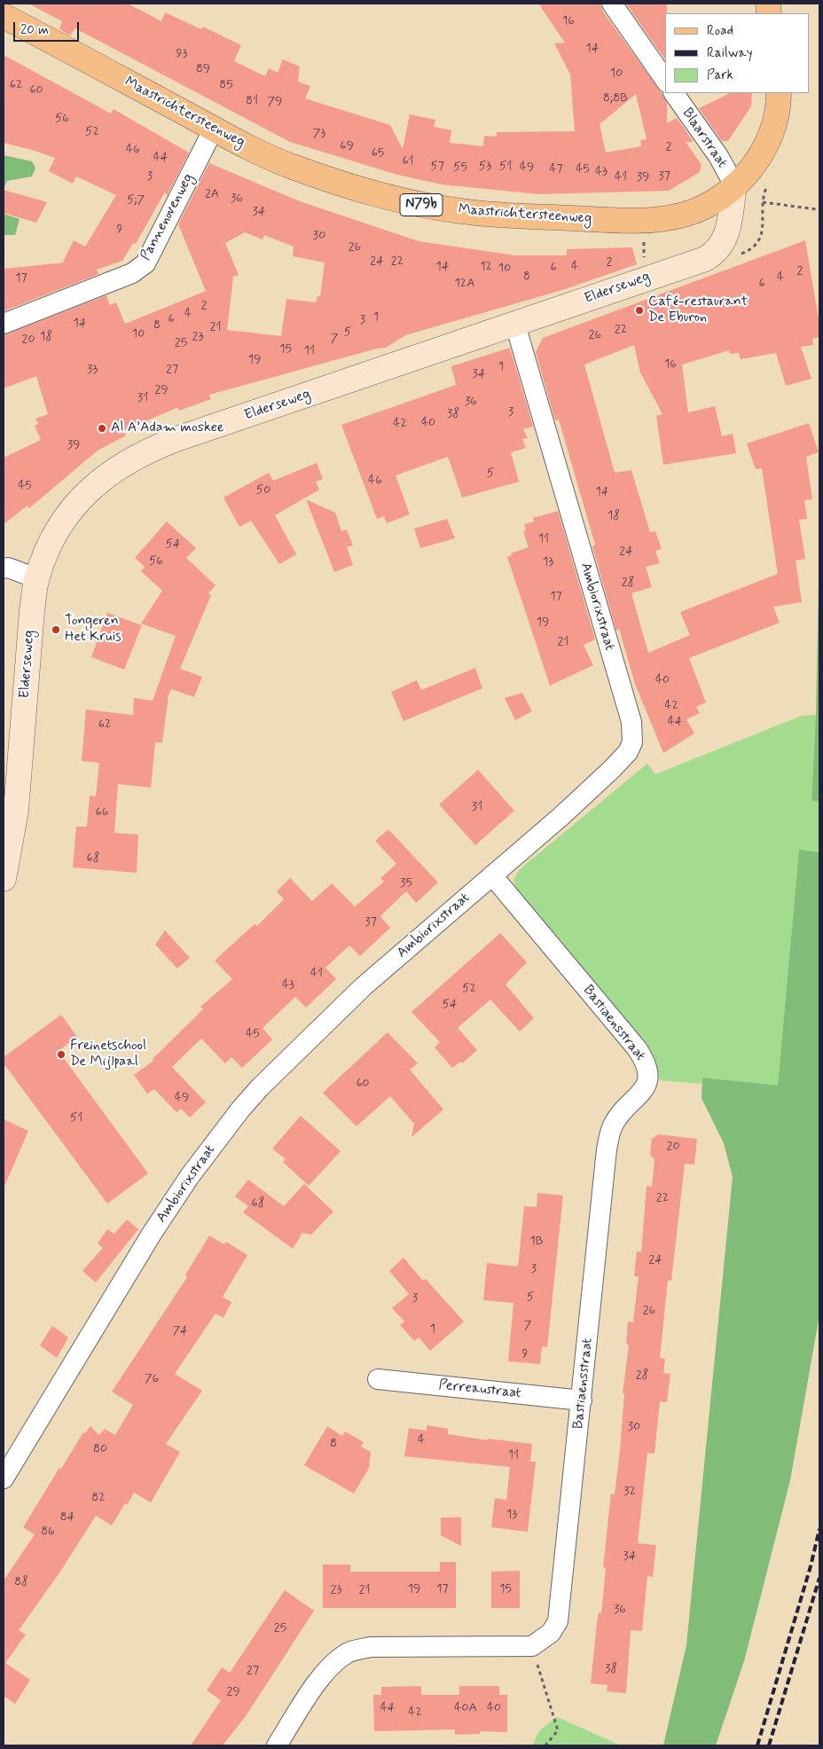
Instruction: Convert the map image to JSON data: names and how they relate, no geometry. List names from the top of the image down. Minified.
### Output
{"streets":{"main road":["Maastrichtersteenweg","N79b","Elderseweg"],"street":["Blaarstraat","Pannenovenweg","Ambiorixstraat","Bastiaensstraat","Perreaustraat"]},"crossings":[["Maastrichtersteenweg","Blaarstraat"],["Maastrichtersteenweg","Pannenovenweg"],["Maastrichtersteenweg","Elderseweg"],["Blaarstraat","Elderseweg"],["Elderseweg","Ambiorixstraat"],["Ambiorixstraat","Bastiaensstraat"],["Bastiaensstraat","Perreaustraat"]],"places":["Café-restaurant De Eburon","Al A’Adam moskee","Tongeren Het Kruis","Freinetschool De Mijlpaal"],"house_numbers":["16","14","93","89","10","62","85","60","8;8B","81","79","56","52","73","69","2","46","65","44","61","57","53","51","55","49","47","45","43","3","37","41","39","2A","36","5;7","34","9","30","26","24","22","2","14","12","4","6","10","2","8","4","17","12A","6","2","4","1","6","3","14","8","21","22","5","10","26","18","23","7","20","25","15","11","19","16","1","33","27","34","29","31","36","3","38","40","42","39","5","46","45","50","14","18","11","54","24","56","13","28","17","19","21","40","42","44","62","31","66","68","35","37","41","43","52","54","45","60","49","51","20","22","68","1B","24","3","5","3","26","7","1","74","9","28","76","30","4","8","80","11","32","82","13","84","86","34","88","19","17","15","23","21","36","25","38","27","29","44","40A","40","42"],"legend":["Road","Railway","Park"],"scale_bar":"20 m"}
